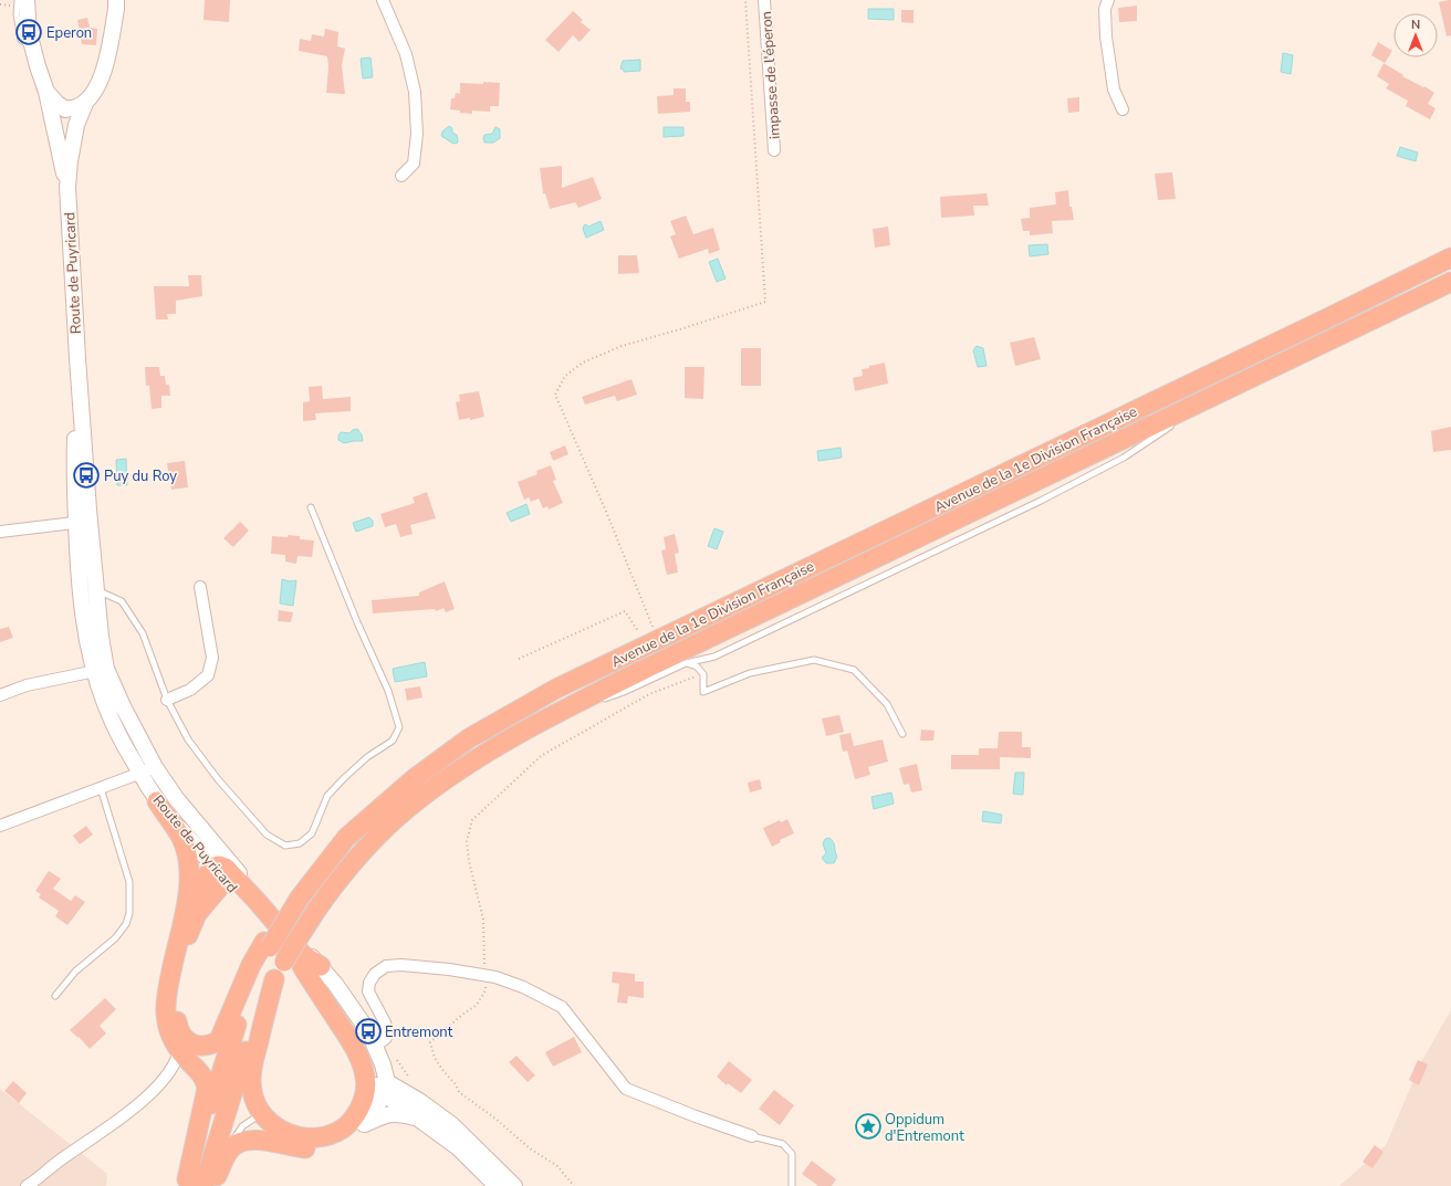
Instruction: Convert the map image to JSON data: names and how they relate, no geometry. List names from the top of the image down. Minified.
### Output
{"streets":{"highway":["Avenue de la 1e Division Française"],"main road":["Route de Puyricard"],"street":["impasse de l'éperon"]},"places":{"bus stop":["Eperon","Puy du Roy","Entremont"],"place":["Oppidum d'Entremont"]},"north":"top"}
